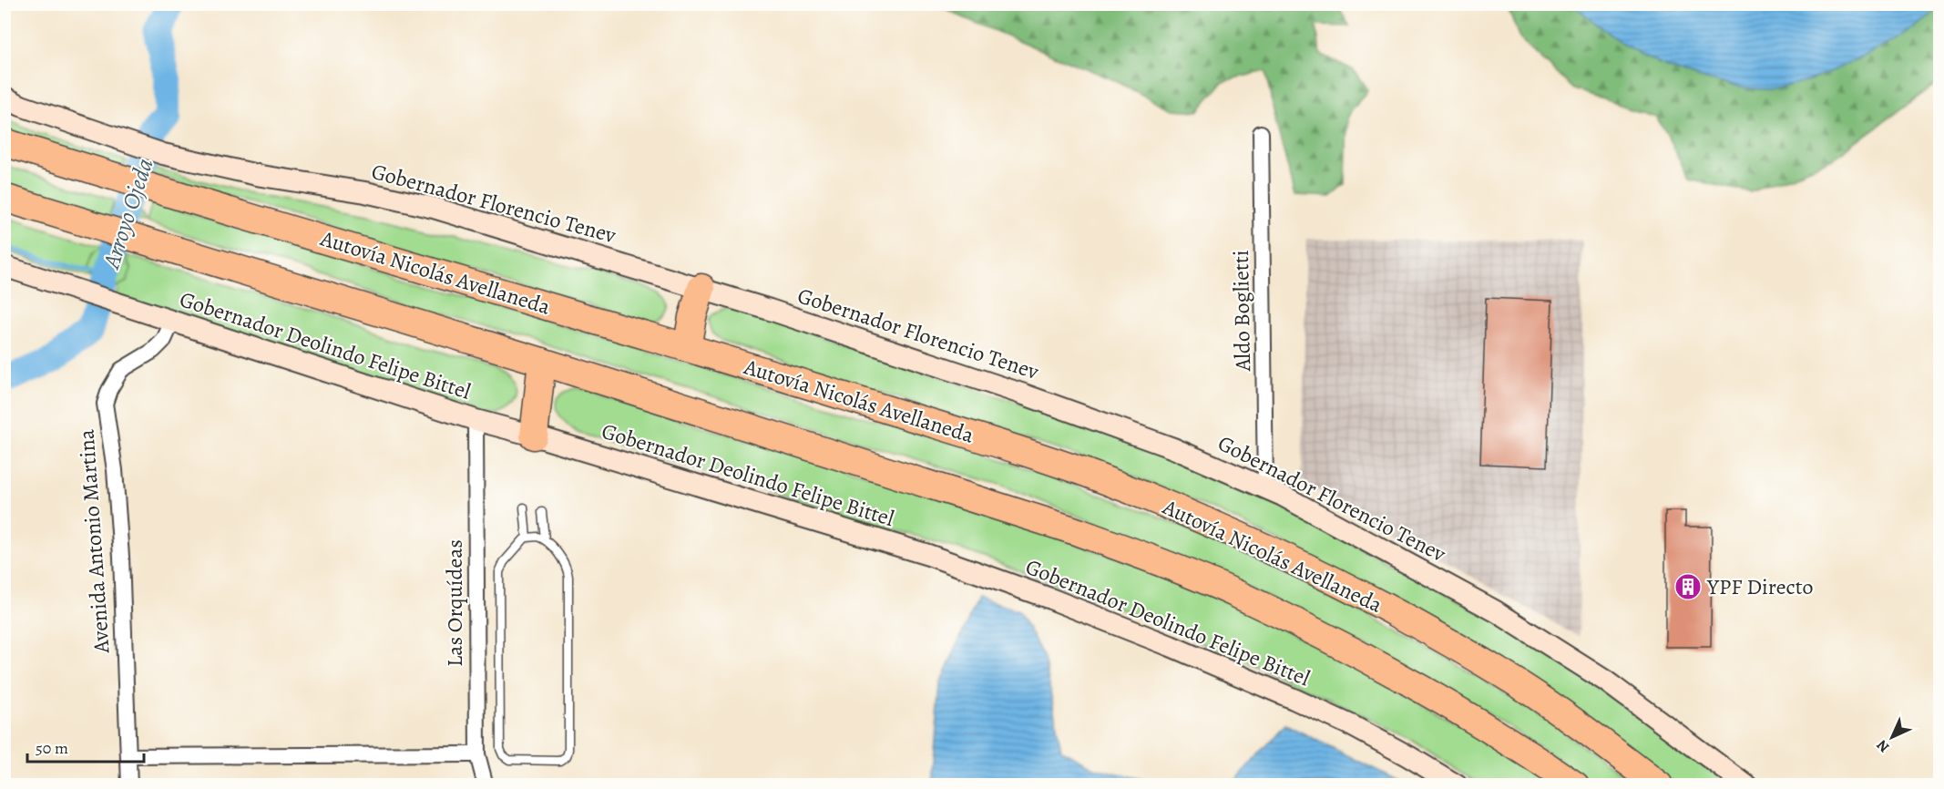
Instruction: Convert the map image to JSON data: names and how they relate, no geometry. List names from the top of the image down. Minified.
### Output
{"streets":{"highway":["Autovía Nicolás Avellaneda"],"street":["Gobernador Florencio Tenev","Aldo Boglietti","Gobernador Deolindo Felipe Bittel","Avenida Antonio Martina","Las Orquídeas"]},"crossings":[["Gobernador Florencio Tenev","Aldo Boglietti"],["Gobernador Deolindo Felipe Bittel","Avenida Antonio Martina"],["Gobernador Deolindo Felipe Bittel","Las Orquídeas"]],"water":["Arroyo Ojeda"],"places":{"building":["YPF Directo"]},"scale_bar":"50 m","north":"bottom left"}
